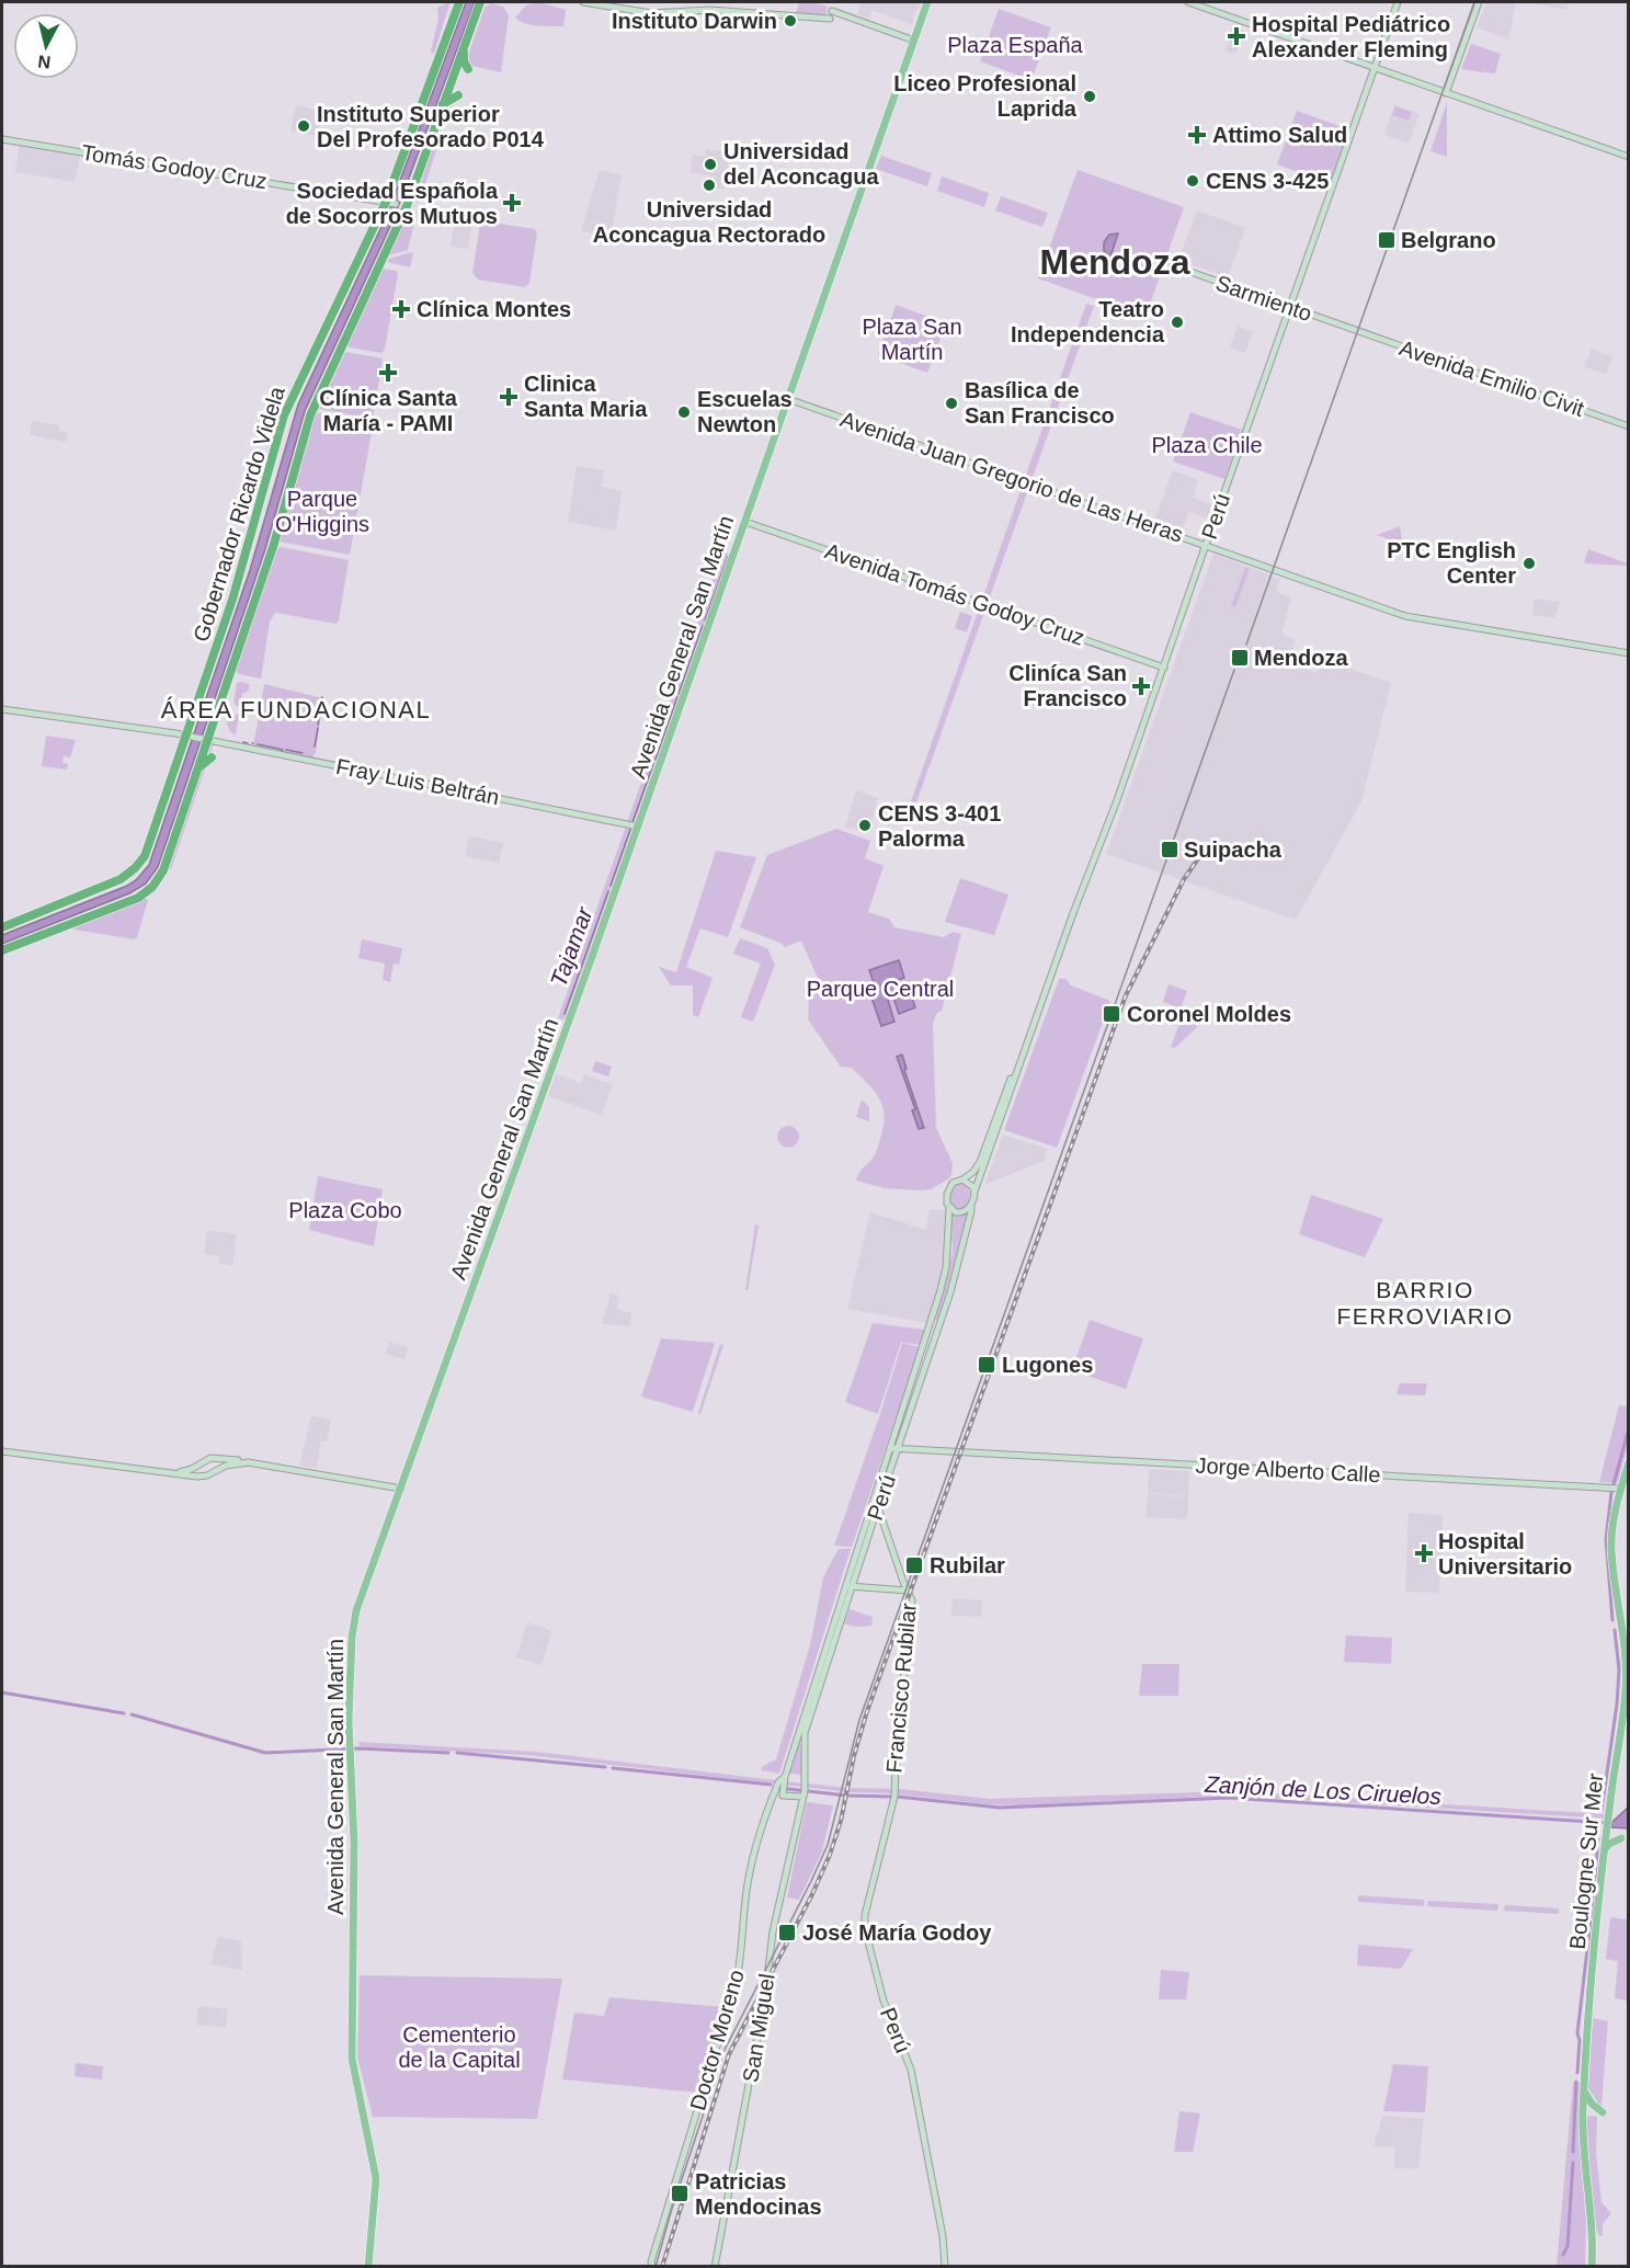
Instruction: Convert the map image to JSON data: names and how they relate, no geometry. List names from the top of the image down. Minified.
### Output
{"streets":{"highway":["Gobernador Ricardo Videla"],"main road":["Tomás Godoy Cruz","Sarmiento","Avenida Emilio Civit","Avenida Juan Gregorio de Las Heras","Perú","Avenida Tomás Godoy Cruz","Avenida General San Martín","Fray Luis Beltrán","Jorge Alberto Calle","Francisco Rubilar","Boulogne Sur Mer","San Miguel","Doctor Moreno"]},"crossings":[["Tomás Godoy Cruz","Gobernador Ricardo Videla"],["Sarmiento","Avenida Emilio Civit"],["Sarmiento","Perú"],["Avenida Juan Gregorio de Las Heras","Perú"],["Avenida Juan Gregorio de Las Heras","Avenida General San Martín"],["Gobernador Ricardo Videla","Fray Luis Beltrán"],["Perú","Avenida Tomás Godoy Cruz"],["Perú","Jorge Alberto Calle"],["Perú","Francisco Rubilar"],["Perú","San Miguel"],["Perú","Doctor Moreno"],["Avenida Tomás Godoy Cruz","Avenida General San Martín"],["Avenida General San Martín","Fray Luis Beltrán"],["Jorge Alberto Calle","Boulogne Sur Mer"]],"districts":["Mendoza","ÁREA FUNDACIONAL","BARRIO FERROVIARIO"],"water":["Tajamar","Zanjón de Los Ciruelos"],"parks":["Plaza España","Plaza San Martín","Plaza Chile","Parque O'Higgins","Parque Central","Plaza Cobo","Cementerio de la Capital"],"places":{"other":["Instituto Darwin","Liceo Profesional Laprida","Instituto Superior Del Profesorado P014","Universidad del Aconcagua","CENS 3-425","Universidad Aconcagua Rectorado","Teatro Independencia","Basílica de San Francisco","Escuelas Newton","PTC English Center","CENS 3-401 Palorma"],"health":["Hospital Pediátrico Alexander Fleming","Attimo Salud","Sociedad Española de Socorros Mutuos","Clínica Montes","Clínica Santa María - PAMI","Clinica Santa Maria","Cliníca San Francisco","Hospital Universitario"],"transit":["Belgrano","Mendoza","Suipacha","Coronel Moldes","Lugones","Rubilar","José María Godoy","Patricias Mendocinas"]},"north":"bottom"}
